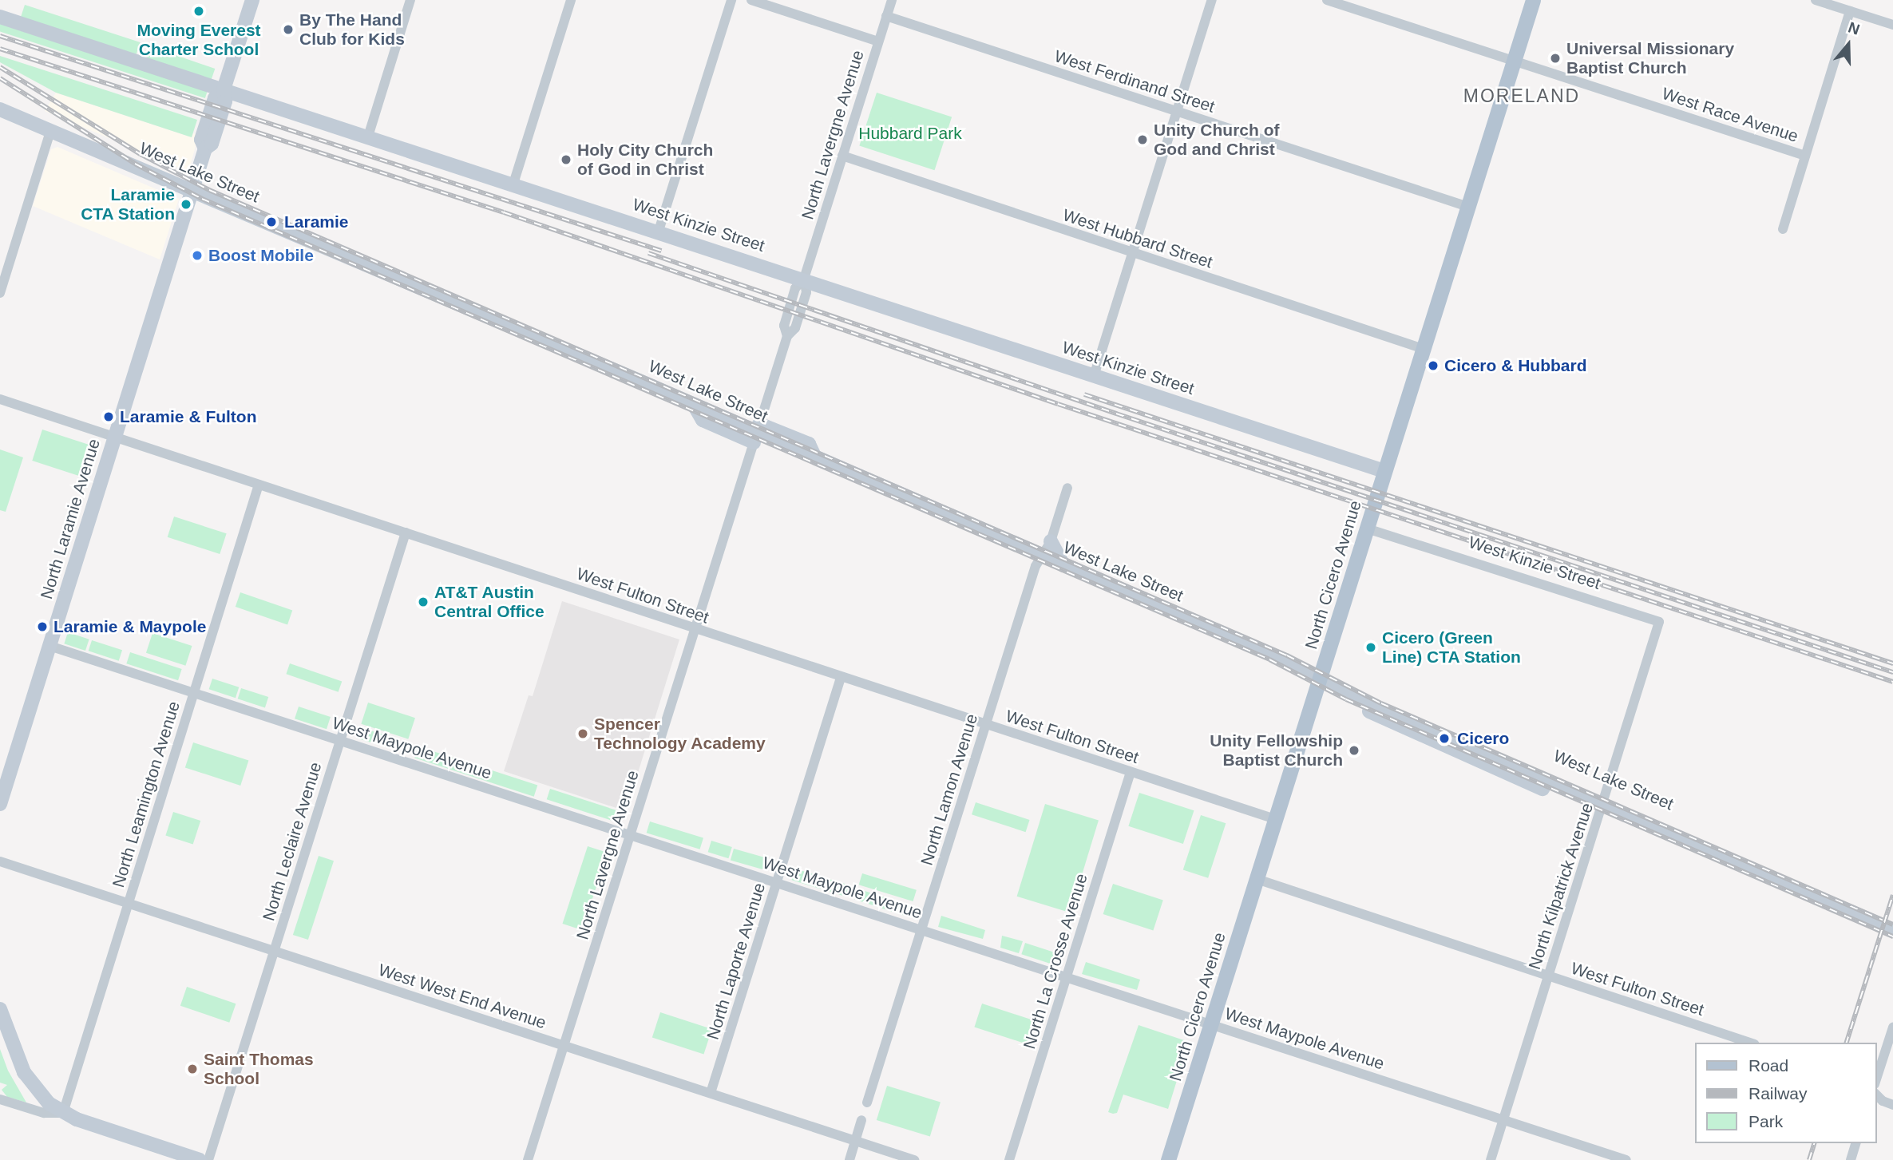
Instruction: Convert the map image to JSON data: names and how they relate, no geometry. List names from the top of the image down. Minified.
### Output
{"streets":{"main road":["West Lake Street","West Kinzie Street","North Laramie Avenue","North Cicero Avenue"],"street":["West Ferdinand Street","West Race Avenue","North Lavergne Avenue","West Hubbard Street","West Fulton Street","West Maypole Avenue","North Lamon Avenue","North Leamington Avenue","North Leclaire Avenue","North Kilpatrick Avenue","North Laporte Avenue","North La Crosse Avenue","West West End Avenue"]},"crossings":[["West Ferdinand Street","North Lavergne Avenue"],["West Ferdinand Street","North Cicero Avenue"],["West Race Avenue","North Cicero Avenue"],["North Lavergne Avenue","West Lake Street"],["North Lavergne Avenue","West Kinzie Street"],["North Lavergne Avenue","West Hubbard Street"],["North Lavergne Avenue","West Fulton Street"],["North Lavergne Avenue","West Maypole Avenue"],["North Lavergne Avenue","West West End Avenue"],["West Lake Street","North Laramie Avenue"],["West Lake Street","North Cicero Avenue"],["West Lake Street","North Lamon Avenue"],["West Lake Street","North Kilpatrick Avenue"],["West Kinzie Street","North Laramie Avenue"],["West Kinzie Street","North Cicero Avenue"],["West Kinzie Street","North Kilpatrick Avenue"],["West Hubbard Street","North Cicero Avenue"],["North Laramie Avenue","West Fulton Street"],["North Laramie Avenue","West Maypole Avenue"],["North Cicero Avenue","West Fulton Street"],["North Cicero Avenue","West Maypole Avenue"],["West Fulton Street","North Lamon Avenue"],["West Fulton Street","North Leamington Avenue"],["West Fulton Street","North Leclaire Avenue"],["West Fulton Street","North Kilpatrick Avenue"],["West Fulton Street","North Laporte Avenue"],["West Fulton Street","North La Crosse Avenue"],["West Maypole Avenue","North Lamon Avenue"],["West Maypole Avenue","North Leamington Avenue"],["West Maypole Avenue","North Leclaire Avenue"],["West Maypole Avenue","North Kilpatrick Avenue"],["West Maypole Avenue","North Laporte Avenue"],["West Maypole Avenue","North La Crosse Avenue"],["North Leamington Avenue","West West End Avenue"],["North Leclaire Avenue","West West End Avenue"],["North Laporte Avenue","West West End Avenue"]],"districts":["MORELAND"],"parks":["Hubbard Park"],"places":["Moving Everest Charter School","By The Hand Club for Kids","Universal Missionary Baptist Church","Unity Church of God and Christ","Holy City Church of God in Christ","Laramie CTA Station","Laramie","Boost Mobile","Cicero & Hubbard","Laramie & Fulton","AT&T Austin Central Office","Laramie & Maypole","Cicero (Green Line) CTA Station","Spencer Technology Academy","Cicero","Unity Fellowship Baptist Church","Saint Thomas School"],"legend":["Road","Railway","Park"],"north":"top"}
